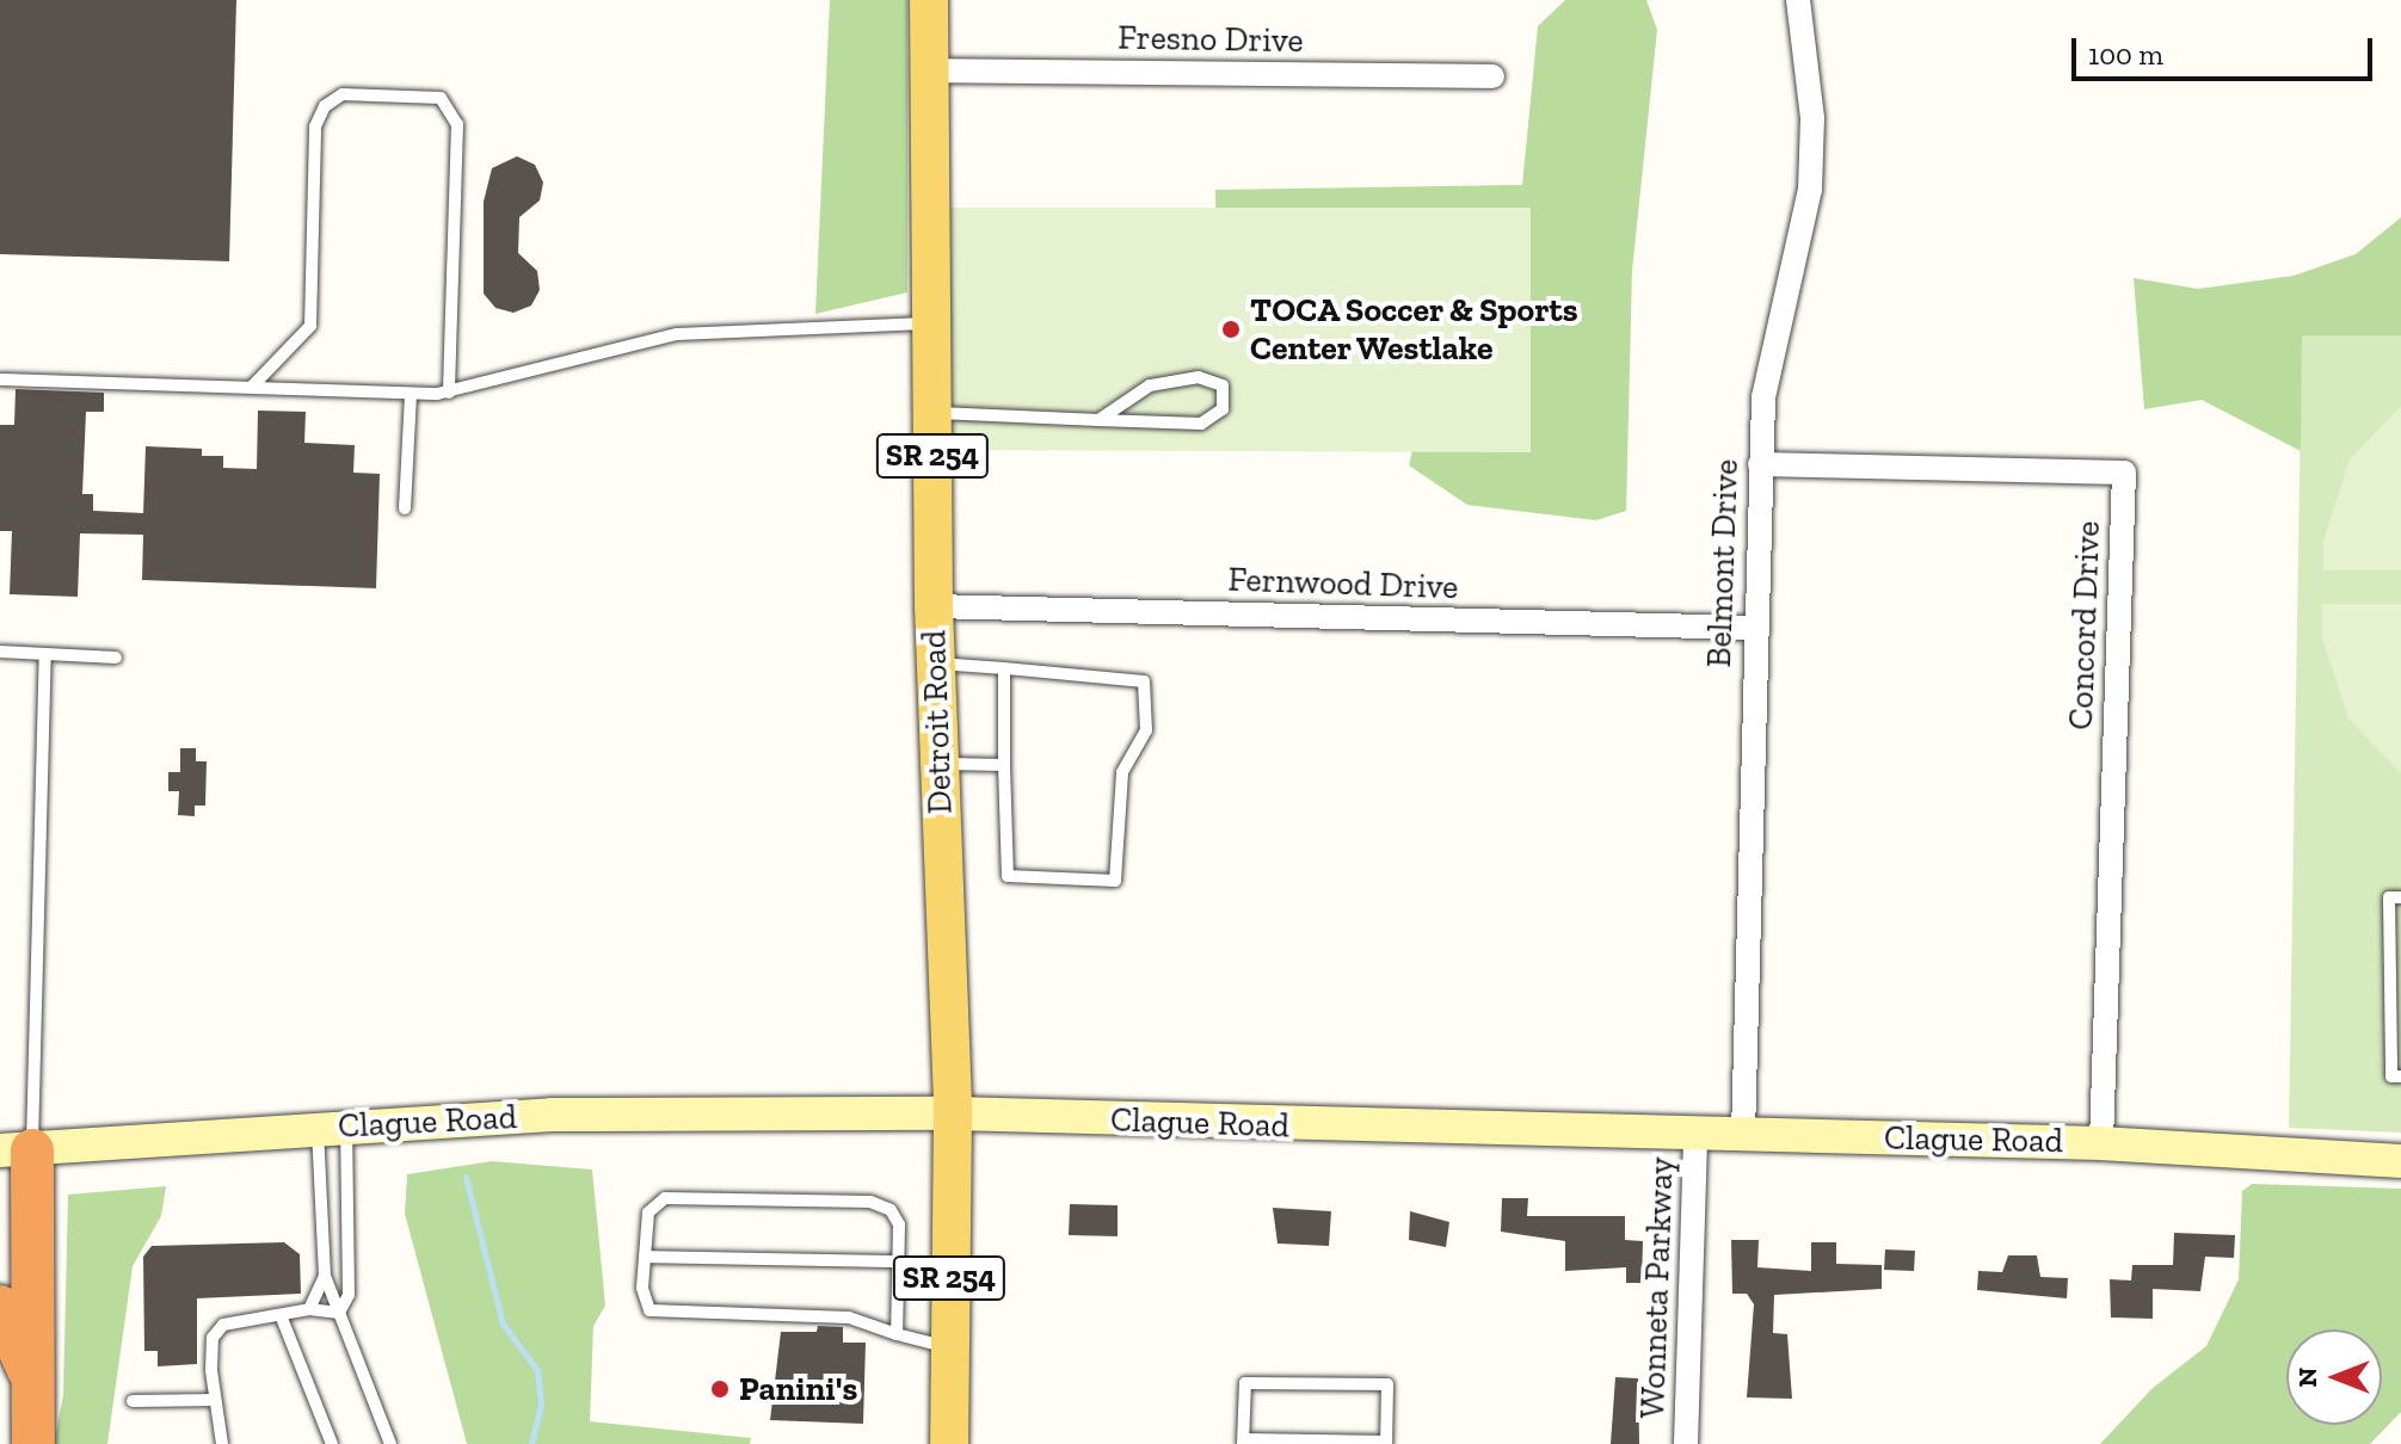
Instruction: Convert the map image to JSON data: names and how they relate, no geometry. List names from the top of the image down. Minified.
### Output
{"streets":{"main road":["SR 254","Detroit Road","Clague Road"],"street":["Fresno Drive","Belmont Drive","Fernwood Drive","Concord Drive","Wonneta Parkway"]},"crossings":[["Fresno Drive","Detroit Road"],["Belmont Drive","Fernwood Drive"],["Belmont Drive","Concord Drive"],["Belmont Drive","Clague Road"],["Fernwood Drive","Detroit Road"],["Concord Drive","Clague Road"],["Detroit Road","Clague Road"],["Clague Road","Wonneta Parkway"]],"places":["TOCA Soccer & Sports Center Westlake","Panini's"],"scale_bar":"100 m","north":"left"}
